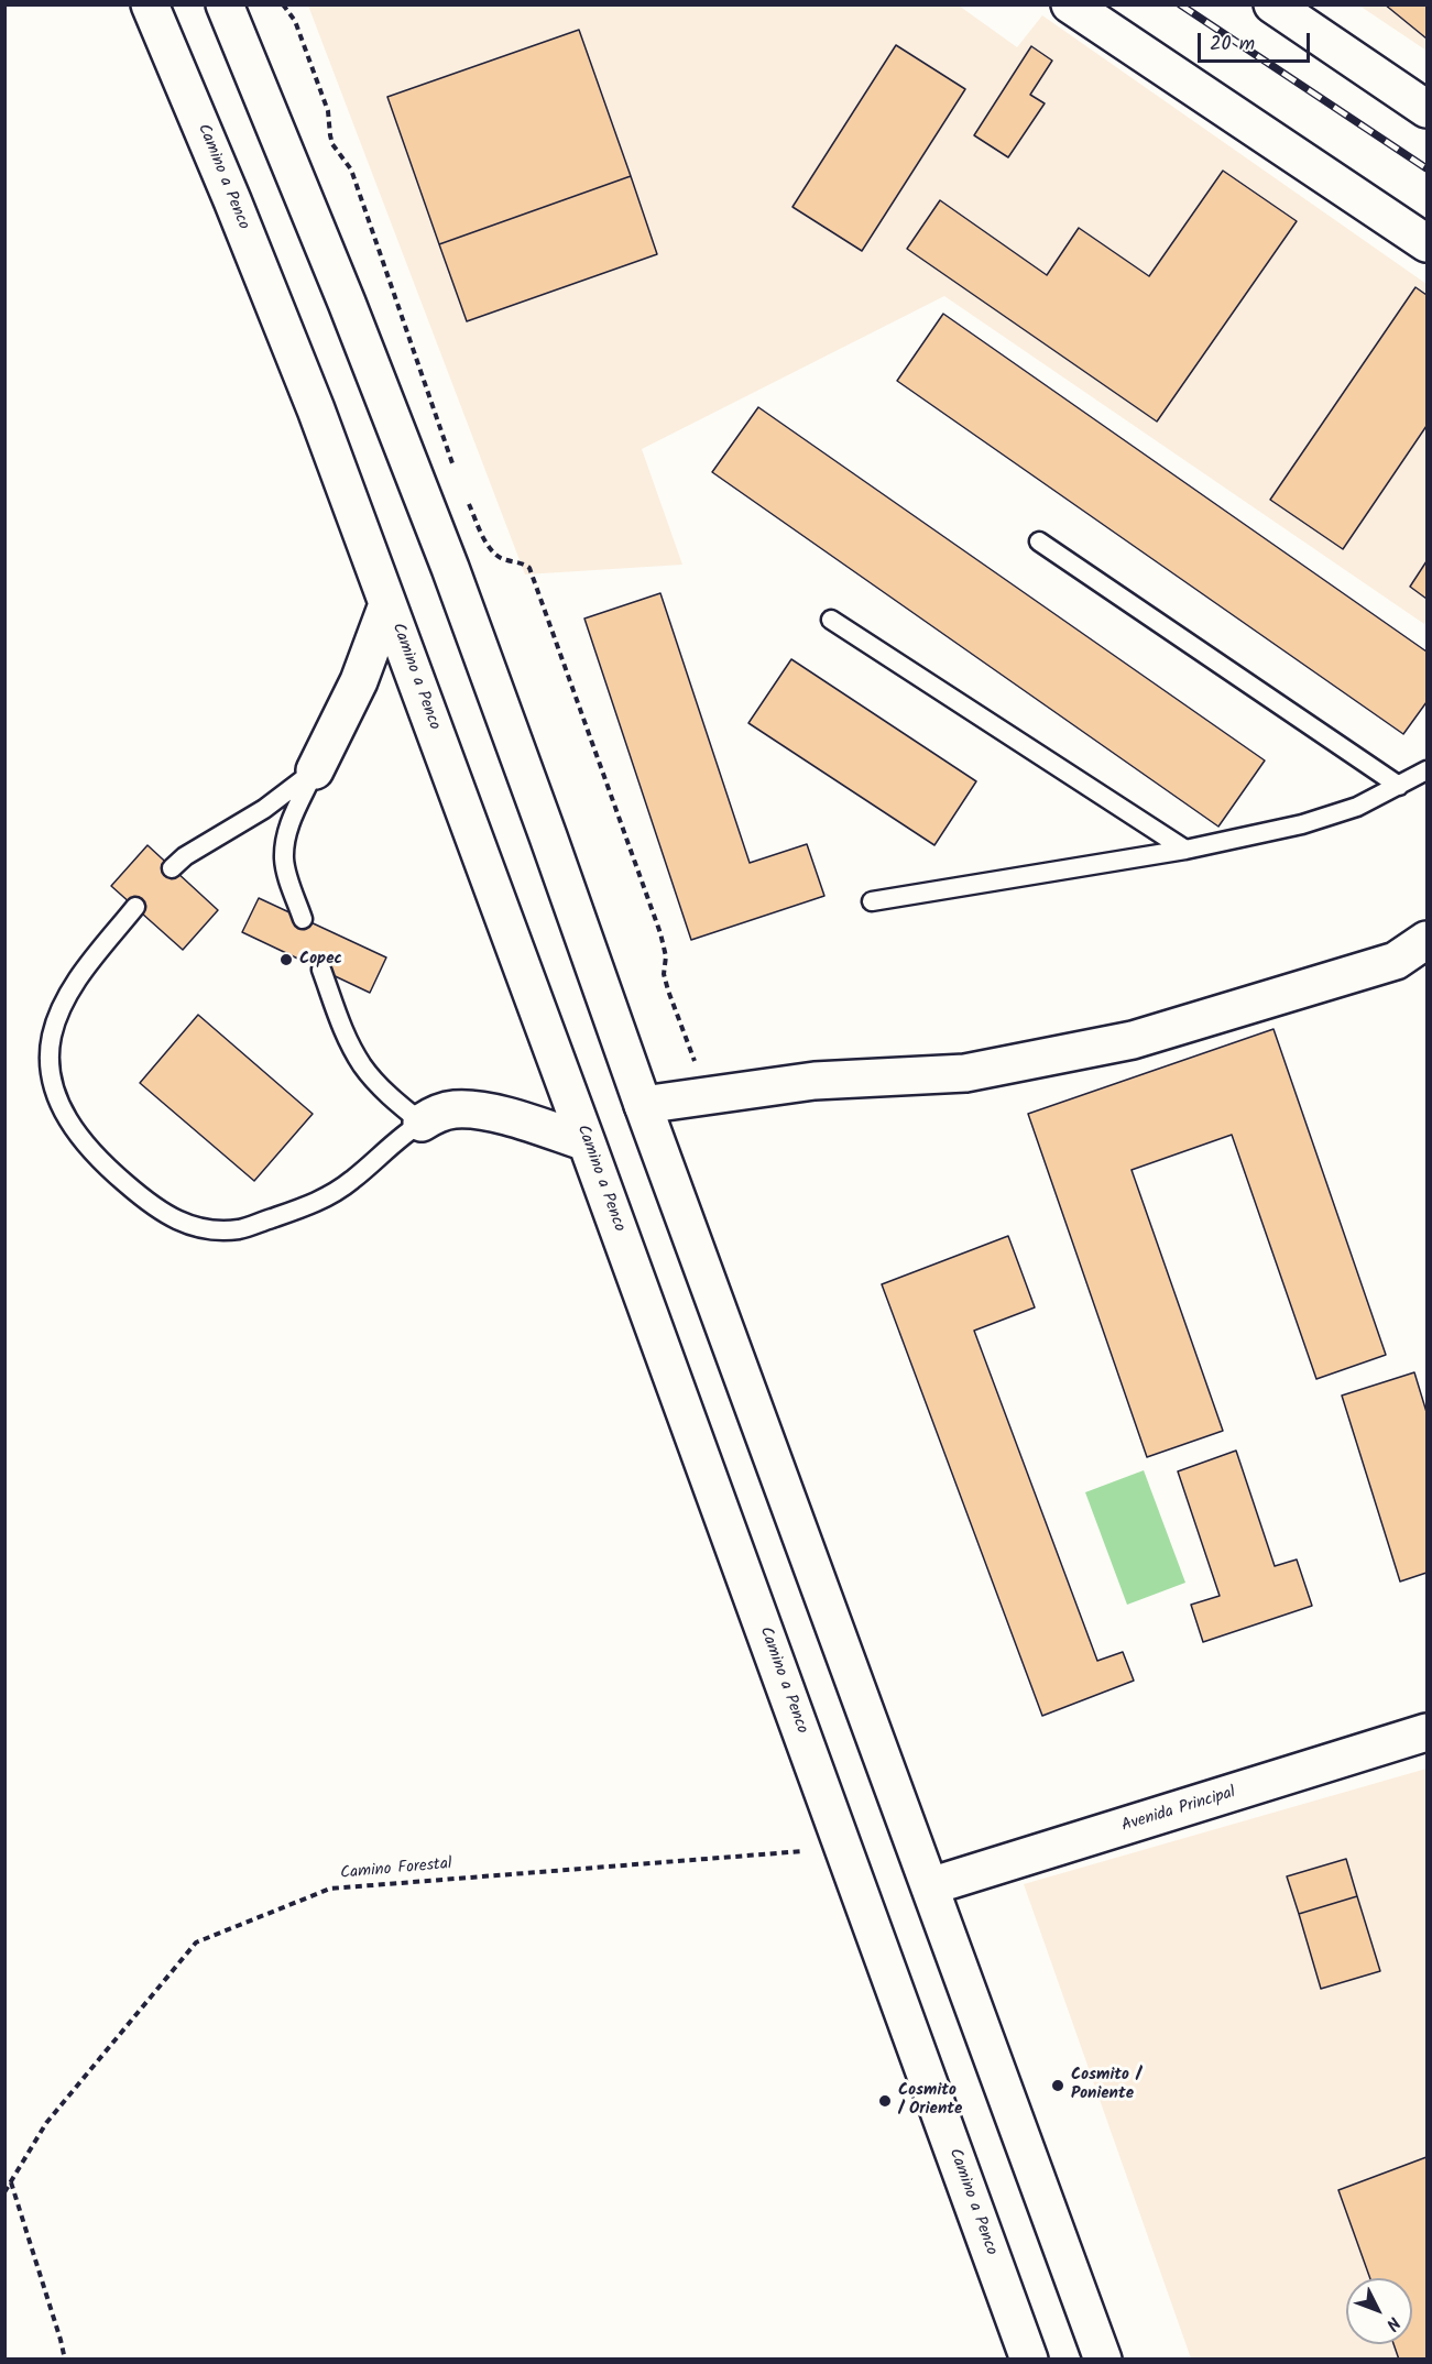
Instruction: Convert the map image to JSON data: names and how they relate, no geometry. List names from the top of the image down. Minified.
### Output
{"streets":{"main road":["Camino a Penco","Avenida Principal"],"path":["Camino Forestal"]},"crossings":[["Camino a Penco","Camino Forestal"]],"places":["Copec","Cosmito / Poniente","Cosmito / Oriente"],"scale_bar":"20 m","north":"bottom right"}
